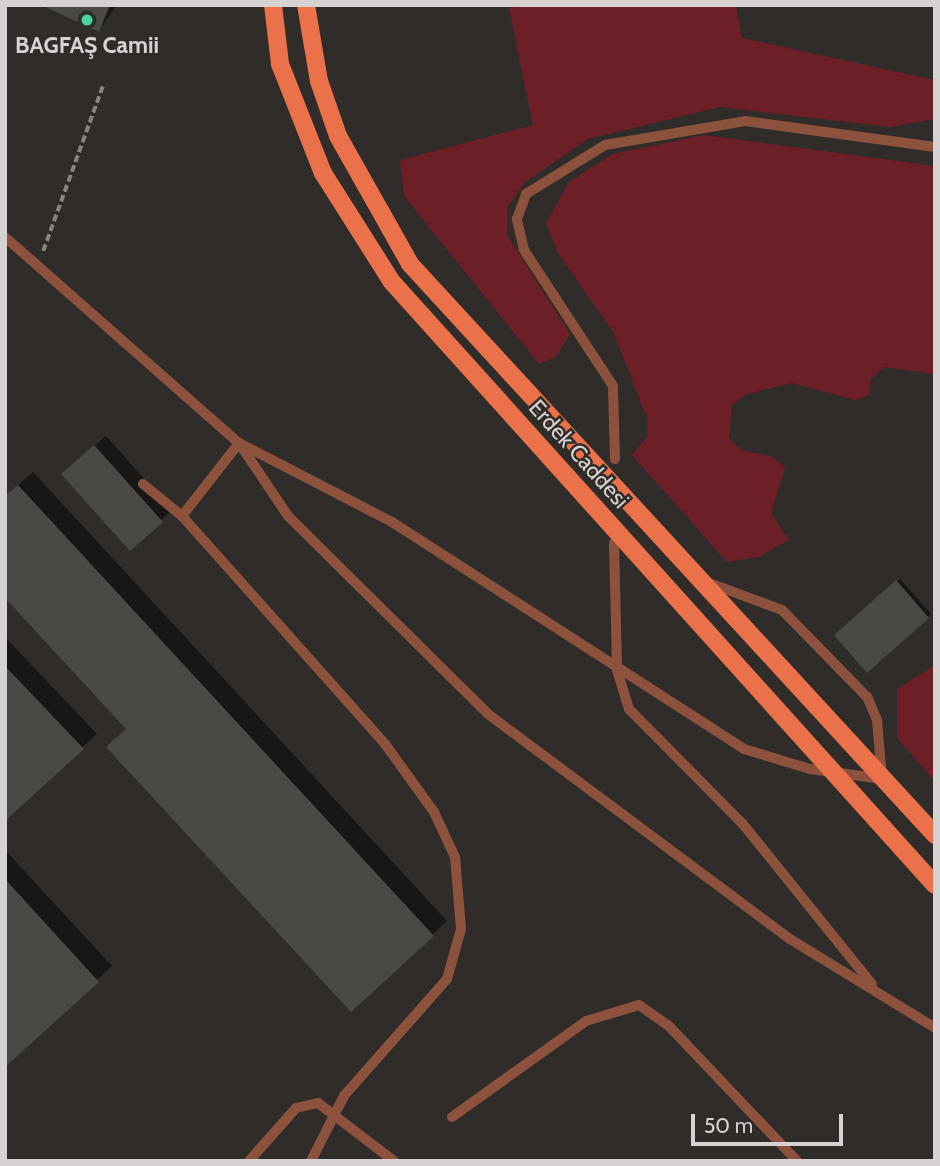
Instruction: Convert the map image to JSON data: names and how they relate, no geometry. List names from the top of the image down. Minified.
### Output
{"streets":{"main road":["Erdek Caddesi"]},"places":["BAGFAŞ Camii"],"scale_bar":"50 m"}
